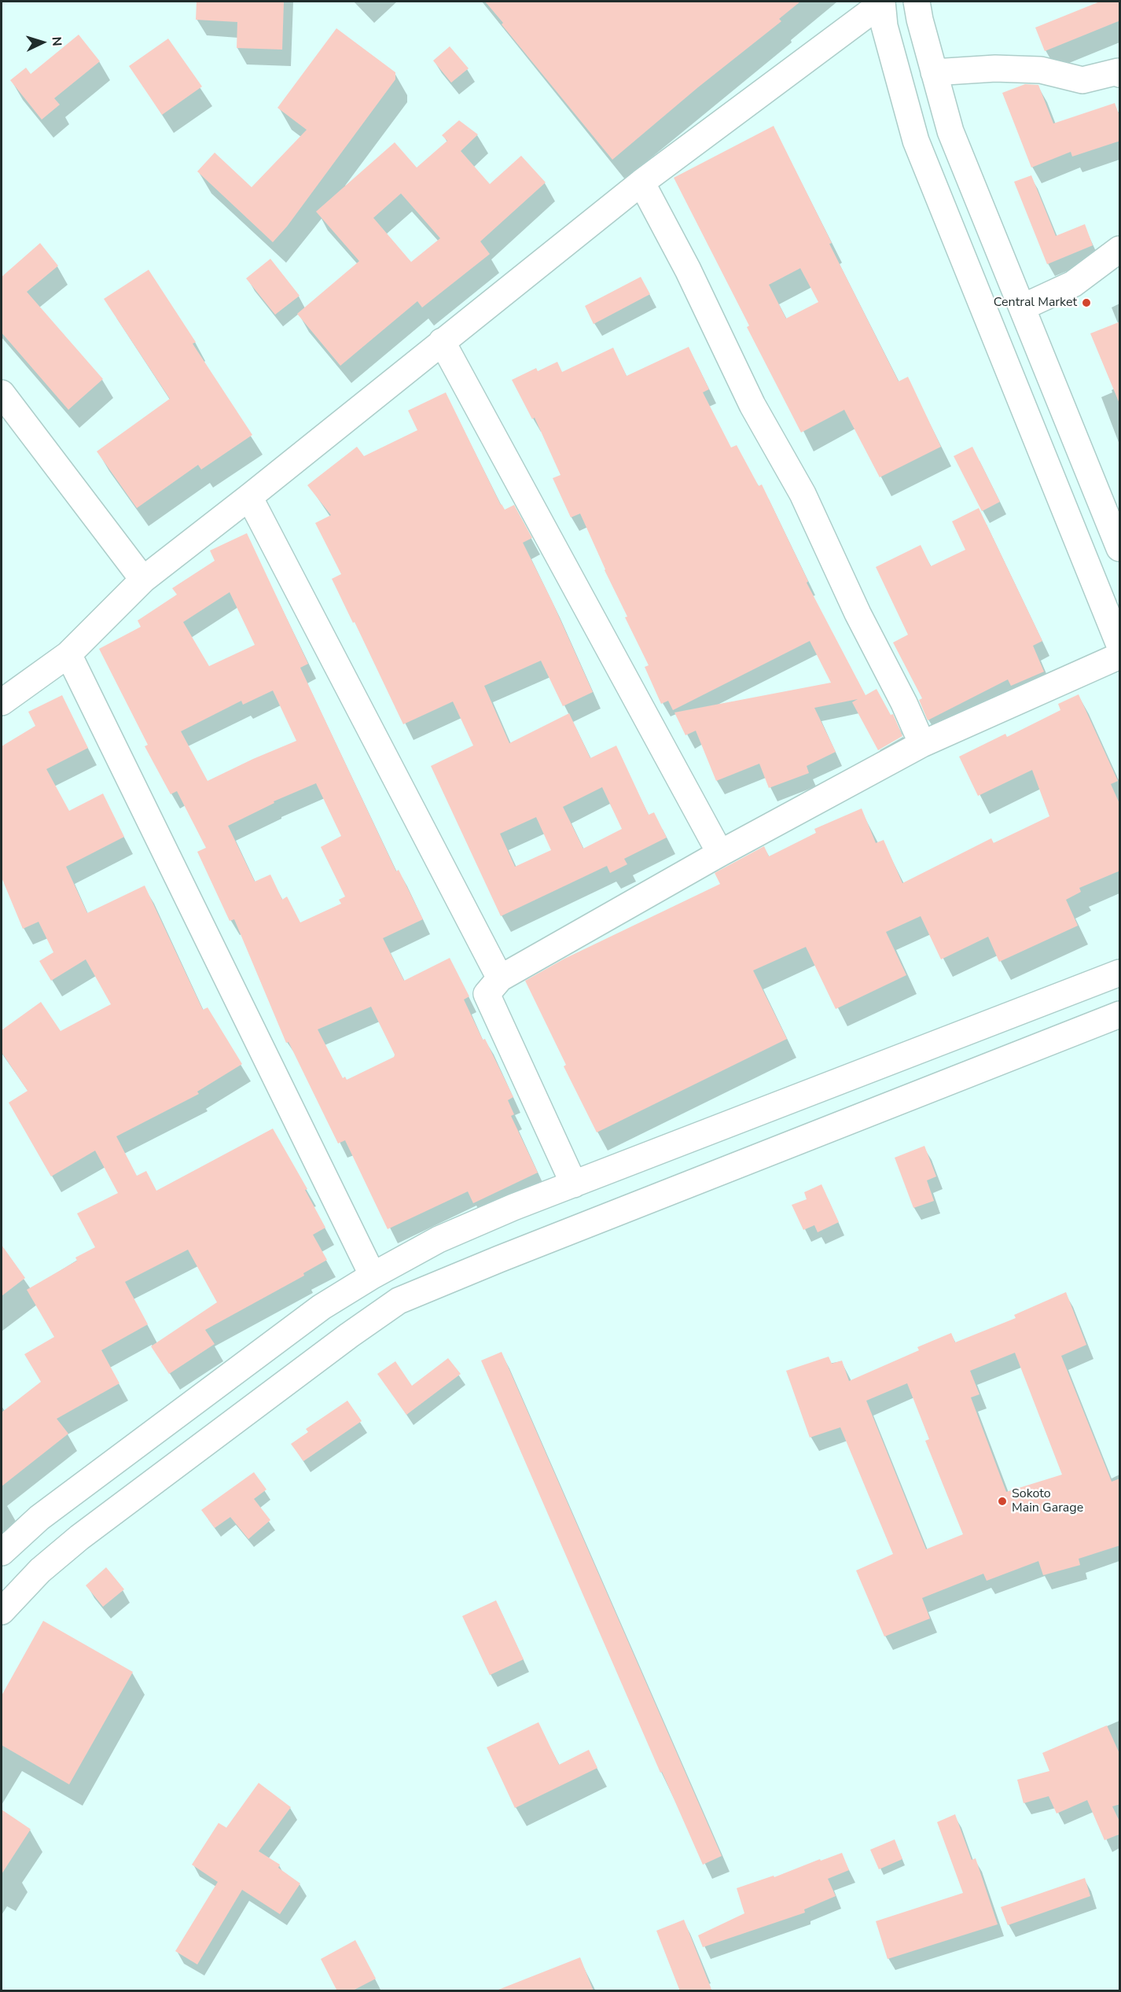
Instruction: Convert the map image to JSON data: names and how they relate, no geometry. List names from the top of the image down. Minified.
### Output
{"places":["Central Market","Sokoto Main Garage"],"north":"right"}
